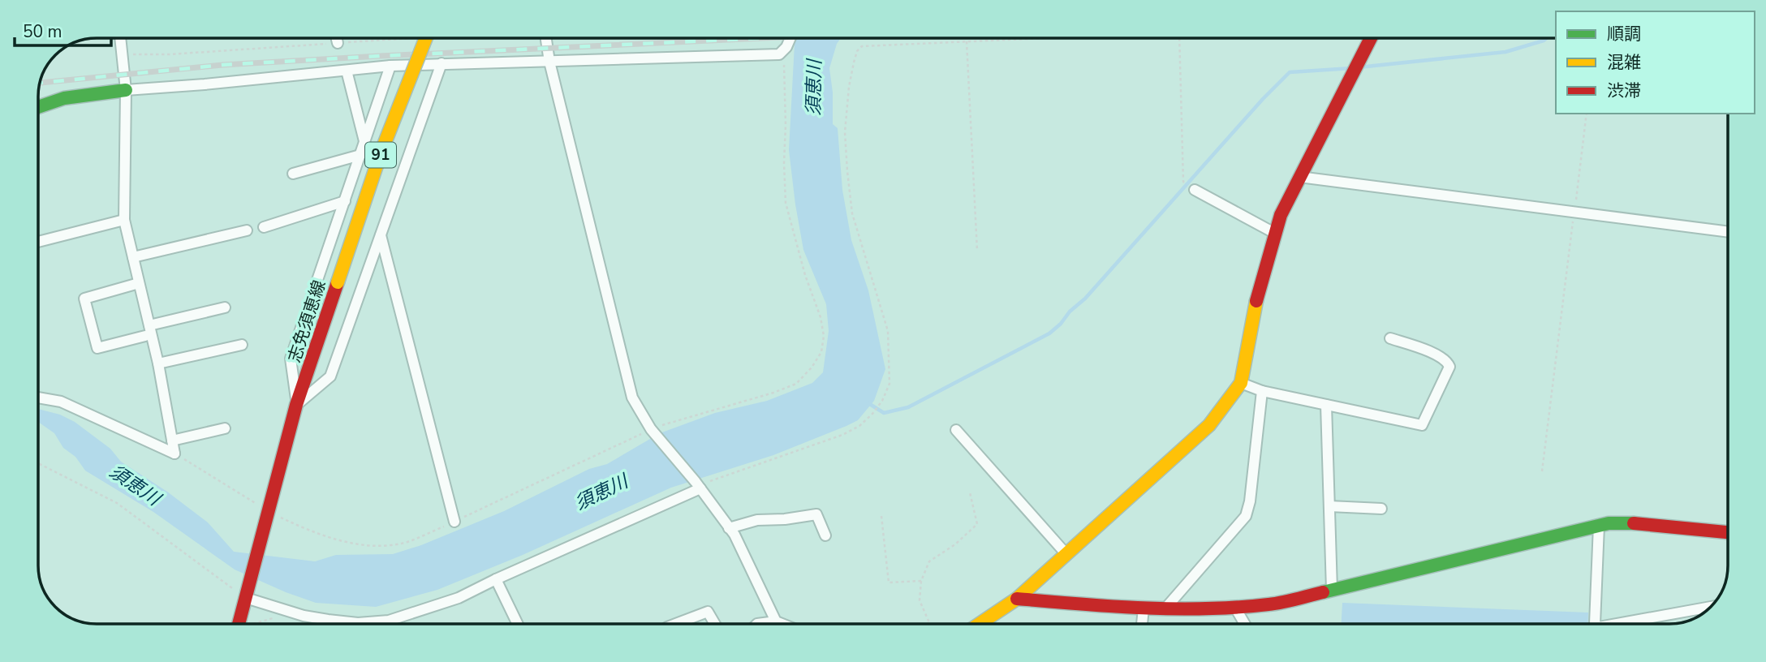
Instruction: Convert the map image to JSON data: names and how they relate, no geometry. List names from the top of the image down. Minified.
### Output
{"streets":{"street":["91","志免須恵線"]},"water":["須恵川"],"legend":["順調","混雑","渋滞"],"scale_bar":"50 m"}
